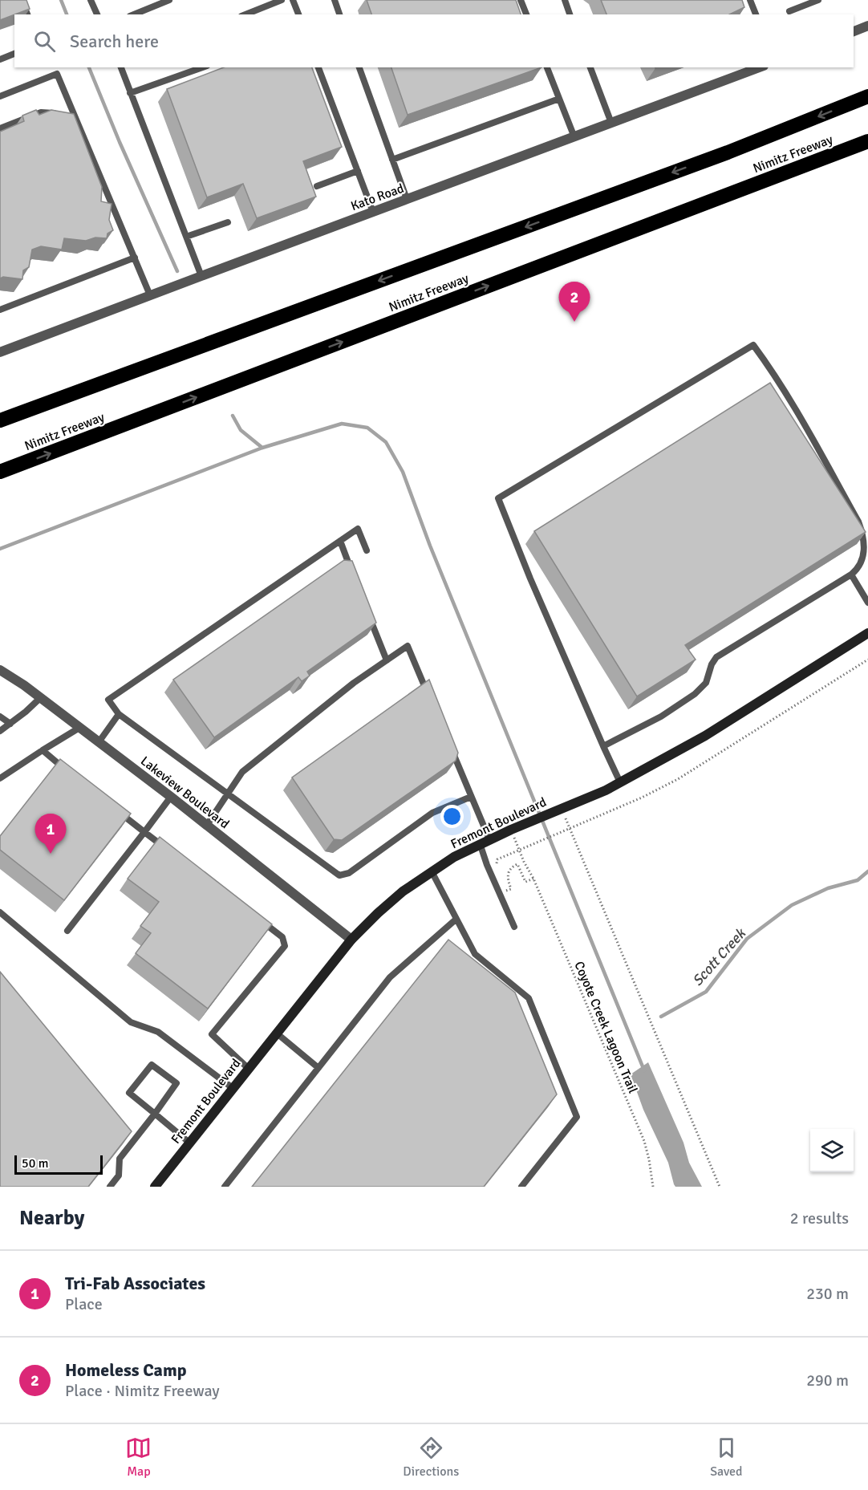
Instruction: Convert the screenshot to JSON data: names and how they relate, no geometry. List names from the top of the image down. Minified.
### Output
{"streets":{"highway":["Nimitz Freeway"],"main road":["Fremont Boulevard"],"street":["Kato Road","Lakeview Boulevard"],"path":["Coyote Creek Lagoon Trail"]},"crossings":[["Lakeview Boulevard","Fremont Boulevard"],["Fremont Boulevard","Coyote Creek Lagoon Trail"]],"water":["Scott Creek"],"scale_bar":"50 m","page":{"search":"Search here","pins":["2","1"],"scale":"50 m","heading":["Nearby","2 results"],"list":[{"mark":"1","name":"Tri-Fab Associates","note":"Place","value":"230 m"},{"mark":"2","name":"Homeless Camp","note":"Place · Nimitz Freeway","value":"290 m"}],"nav":["Map","Directions","Saved"]}}
